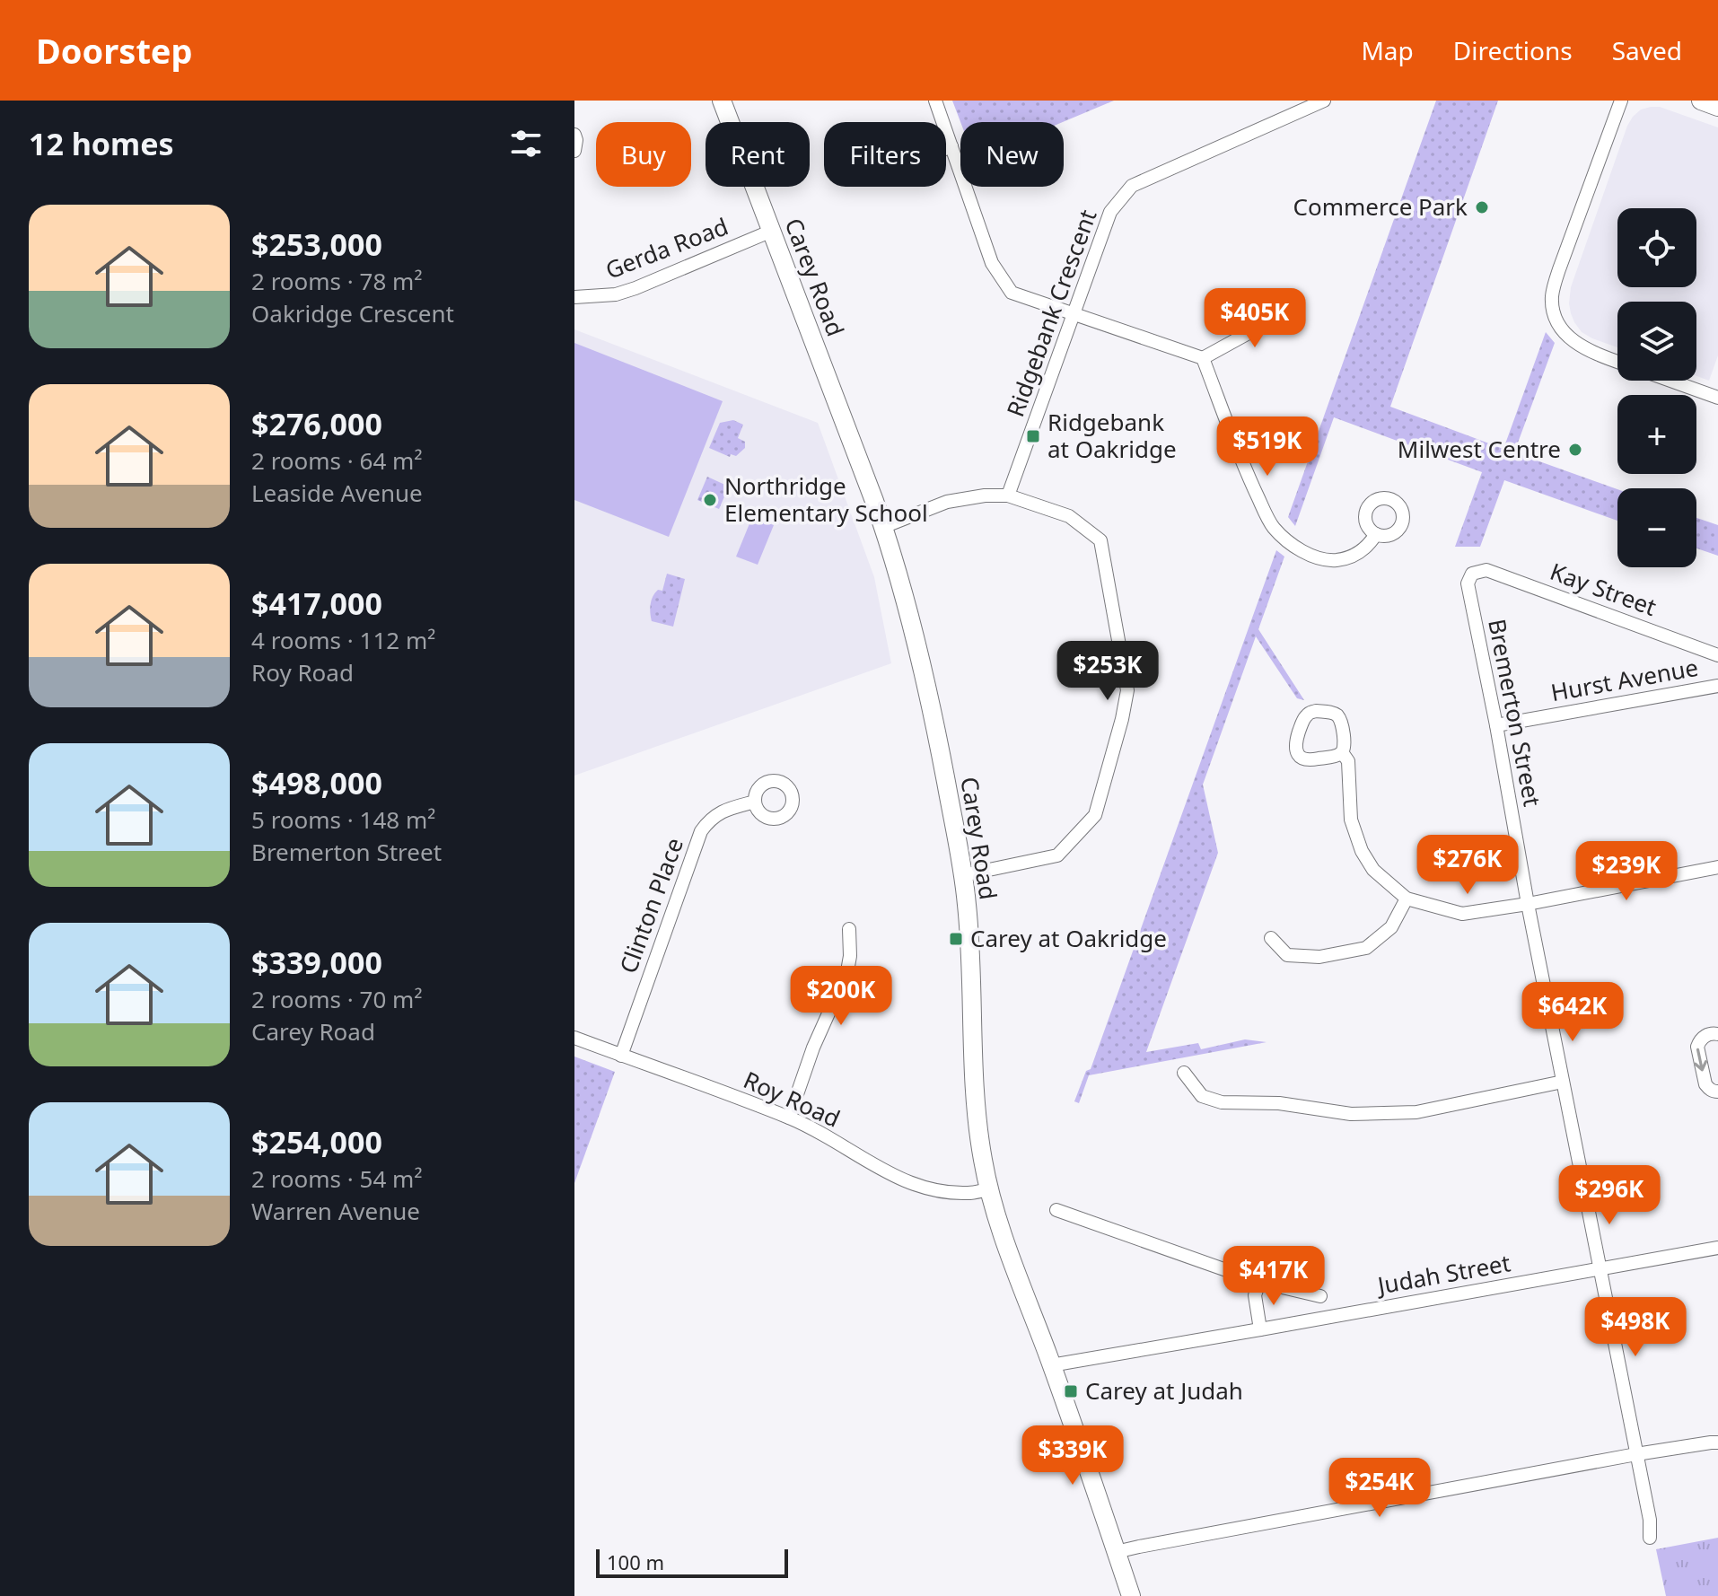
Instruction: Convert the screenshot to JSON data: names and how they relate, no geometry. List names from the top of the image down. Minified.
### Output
{"streets":{"street":["Gerda Road","Carey Road","Ridgebank Crescent","Kay Street","Hurst Avenue","Bremerton Street","Clinton Place","Roy Road","Judah Street"]},"crossings":[["Gerda Road","Carey Road"],["Carey Road","Roy Road"],["Carey Road","Judah Street"],["Kay Street","Bremerton Street"],["Hurst Avenue","Bremerton Street"],["Bremerton Street","Judah Street"],["Clinton Place","Roy Road"]],"places":{"other":["Commerce Park","Milwest Centre","Northridge Elementary School"],"transit":["Ridgebank at Oakridge","Carey at Oakridge","Carey at Judah"]},"scale_bar":"100 m","page":{"header":"Doorstep","nav":["Map","Directions","Saved"],"heading":"12 homes","chip":["Buy","Rent","Filters","New"],"list":[{"name":"$253,000","note":"2 rooms · 78 m² · Oakridge Crescent"},{"name":"$276,000","note":"2 rooms · 64 m² · Leaside Avenue"},{"name":"$417,000","note":"4 rooms · 112 m² · Roy Road"},{"name":"$498,000","note":"5 rooms · 148 m² · Bremerton Street"},{"name":"$339,000","note":"2 rooms · 70 m² · Carey Road"},{"name":"$254,000","note":"2 rooms · 54 m² · Warren Avenue"}],"map_buttons":["+","−"],"price":["$405K","$519K","$253K","$276K","$239K","$200K","$642K","$296K","$417K","$498K","$339K","$254K"],"scale":"100 m"}}
